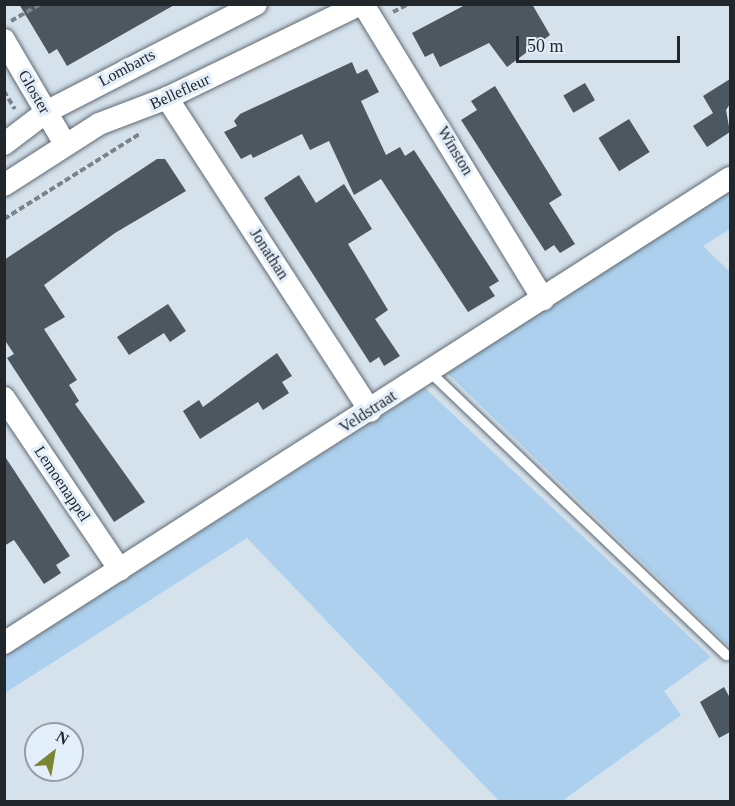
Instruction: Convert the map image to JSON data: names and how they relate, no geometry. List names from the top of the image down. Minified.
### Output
{"streets":{"street":["Lombarts","Gloster","Bellefleur","Winston","Jonathan","Veldstraat","Lemoenappel"]},"crossings":[["Lombarts","Gloster"],["Gloster","Bellefleur"],["Bellefleur","Winston"],["Bellefleur","Jonathan"],["Winston","Veldstraat"],["Jonathan","Veldstraat"],["Veldstraat","Lemoenappel"]],"scale_bar":"50 m","north":"top right"}
